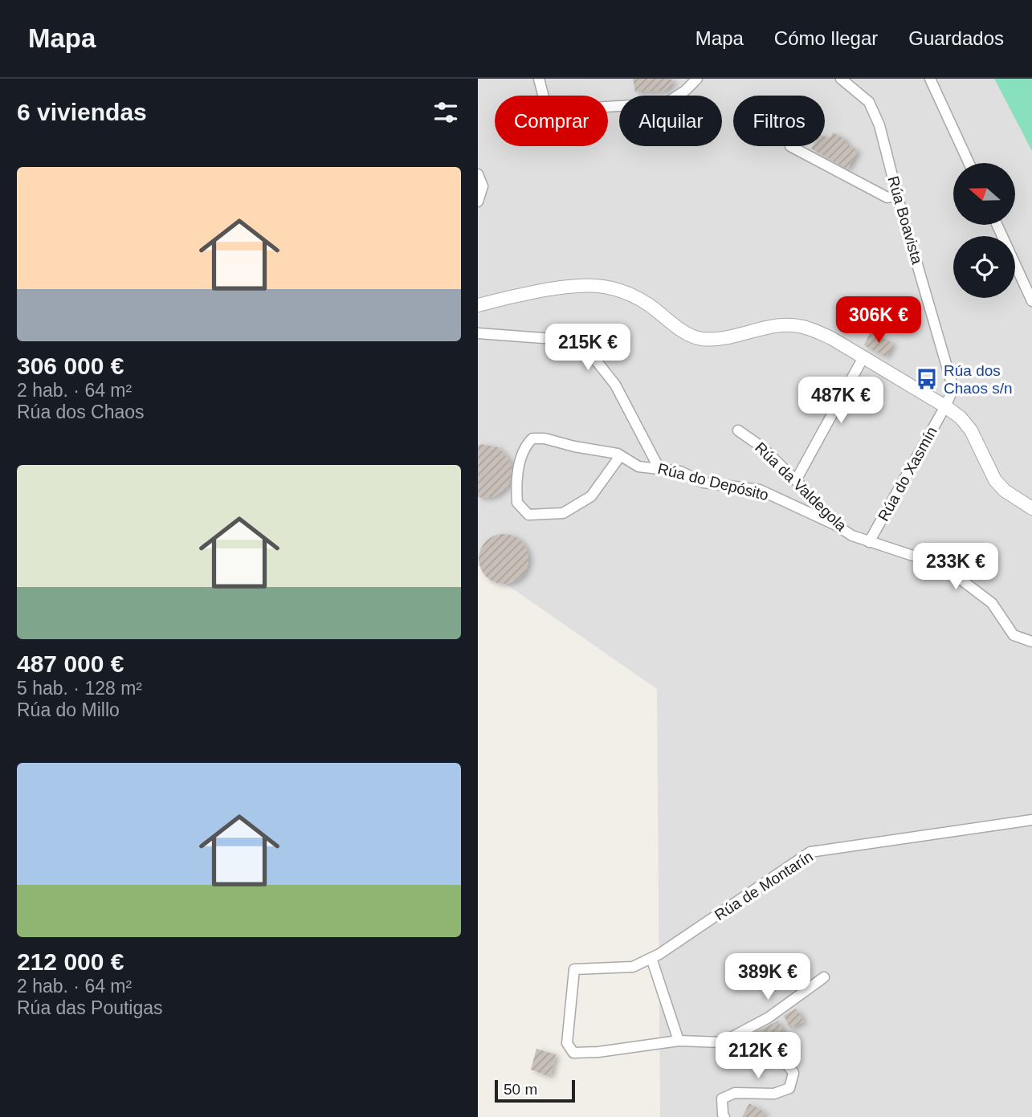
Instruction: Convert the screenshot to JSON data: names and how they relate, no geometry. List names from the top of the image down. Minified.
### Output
{"streets":{"street":["Rúa Boavista","Rúa do Xasmín","Rúa do Depósito","Rúa da Valdegola","Rúa de Montarín"]},"crossings":[["Rúa Boavista","Rúa do Xasmín"],["Rúa do Xasmín","Rúa da Valdegola"],["Rúa do Depósito","Rúa da Valdegola"]],"places":{"bus stop":["Rúa dos Chaos s/n"]},"scale_bar":"50 m","north":"left","page":{"header":"Mapa","nav":["Mapa","Cómo llegar","Guardados"],"heading":"6 viviendas","chip":["Comprar","Alquilar","Filtros"],"list":[{"name":"306 000 €","note":"2 hab. · 64 m² · Rúa dos Chaos"},{"name":"487 000 €","note":"5 hab. · 128 m² · Rúa do Millo"},{"name":"212 000 €","note":"2 hab. · 64 m² · Rúa das Poutigas"}],"price":["306K €","215K €","487K €","233K €","389K €","212K €"],"scale":"50 m"}}
